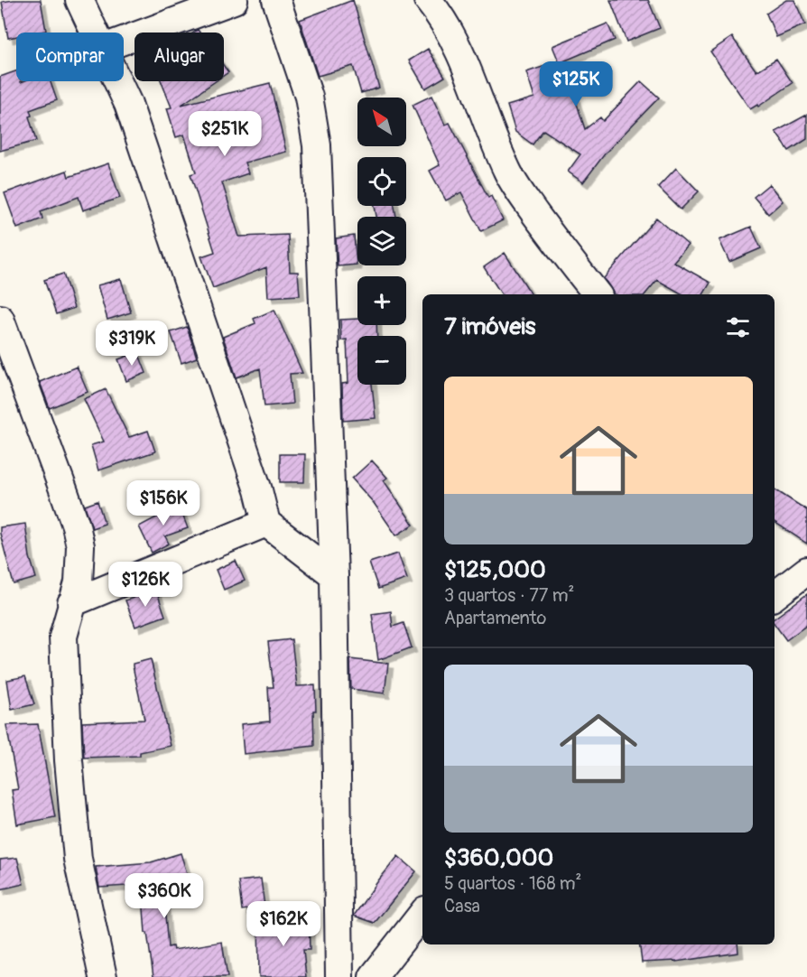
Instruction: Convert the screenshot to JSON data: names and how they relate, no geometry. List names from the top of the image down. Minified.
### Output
{"north":"top left","page":{"chip":["Comprar","Alugar"],"price":["$125K","$251K","$319K","$156K","$126K","$360K","$162K"],"map_buttons":["+","−"],"heading":"7 imóveis","list":[{"name":"$125,000","note":"3 quartos · 77 m² · Apartamento"},{"name":"$360,000","note":"5 quartos · 168 m² · Casa"}]}}
